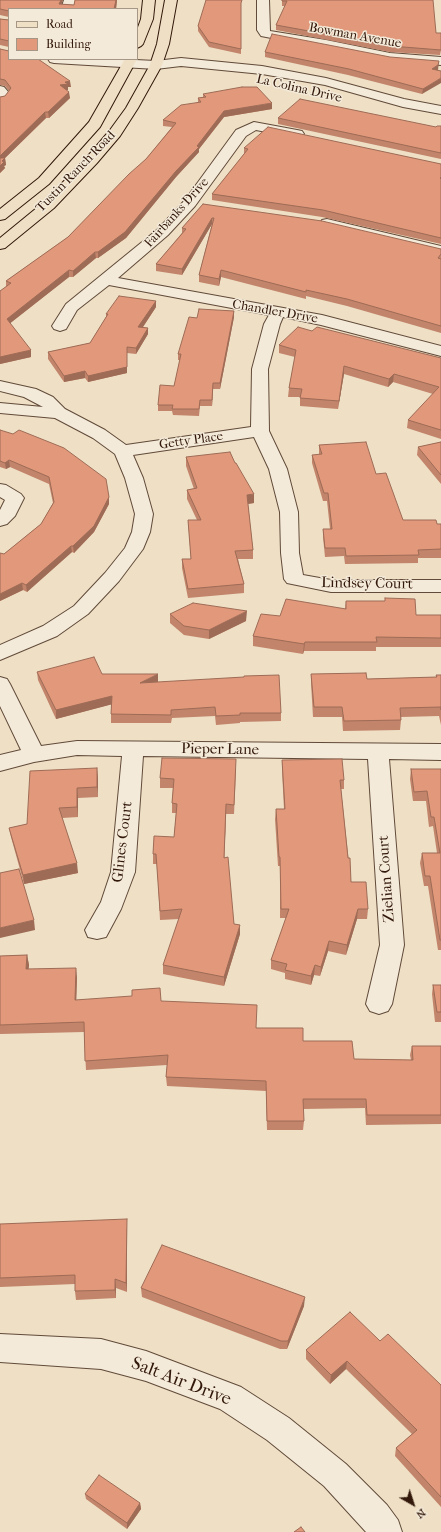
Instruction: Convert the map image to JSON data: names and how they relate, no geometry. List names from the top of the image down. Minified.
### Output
{"streets":{"main road":["Tustin Ranch Road"],"street":["Bowman Avenue","La Colina Drive","Fairbanks Drive","Chandler Drive","Getty Place","Lindsey Court","Pieper Lane","Glines Court","Zielian Court","Salt Air Drive"]},"crossings":[["La Colina Drive","Tustin Ranch Road"],["Fairbanks Drive","Chandler Drive"],["Getty Place","Lindsey Court"],["Pieper Lane","Glines Court"],["Pieper Lane","Zielian Court"]],"legend":["Road","Building"],"north":"bottom right"}
